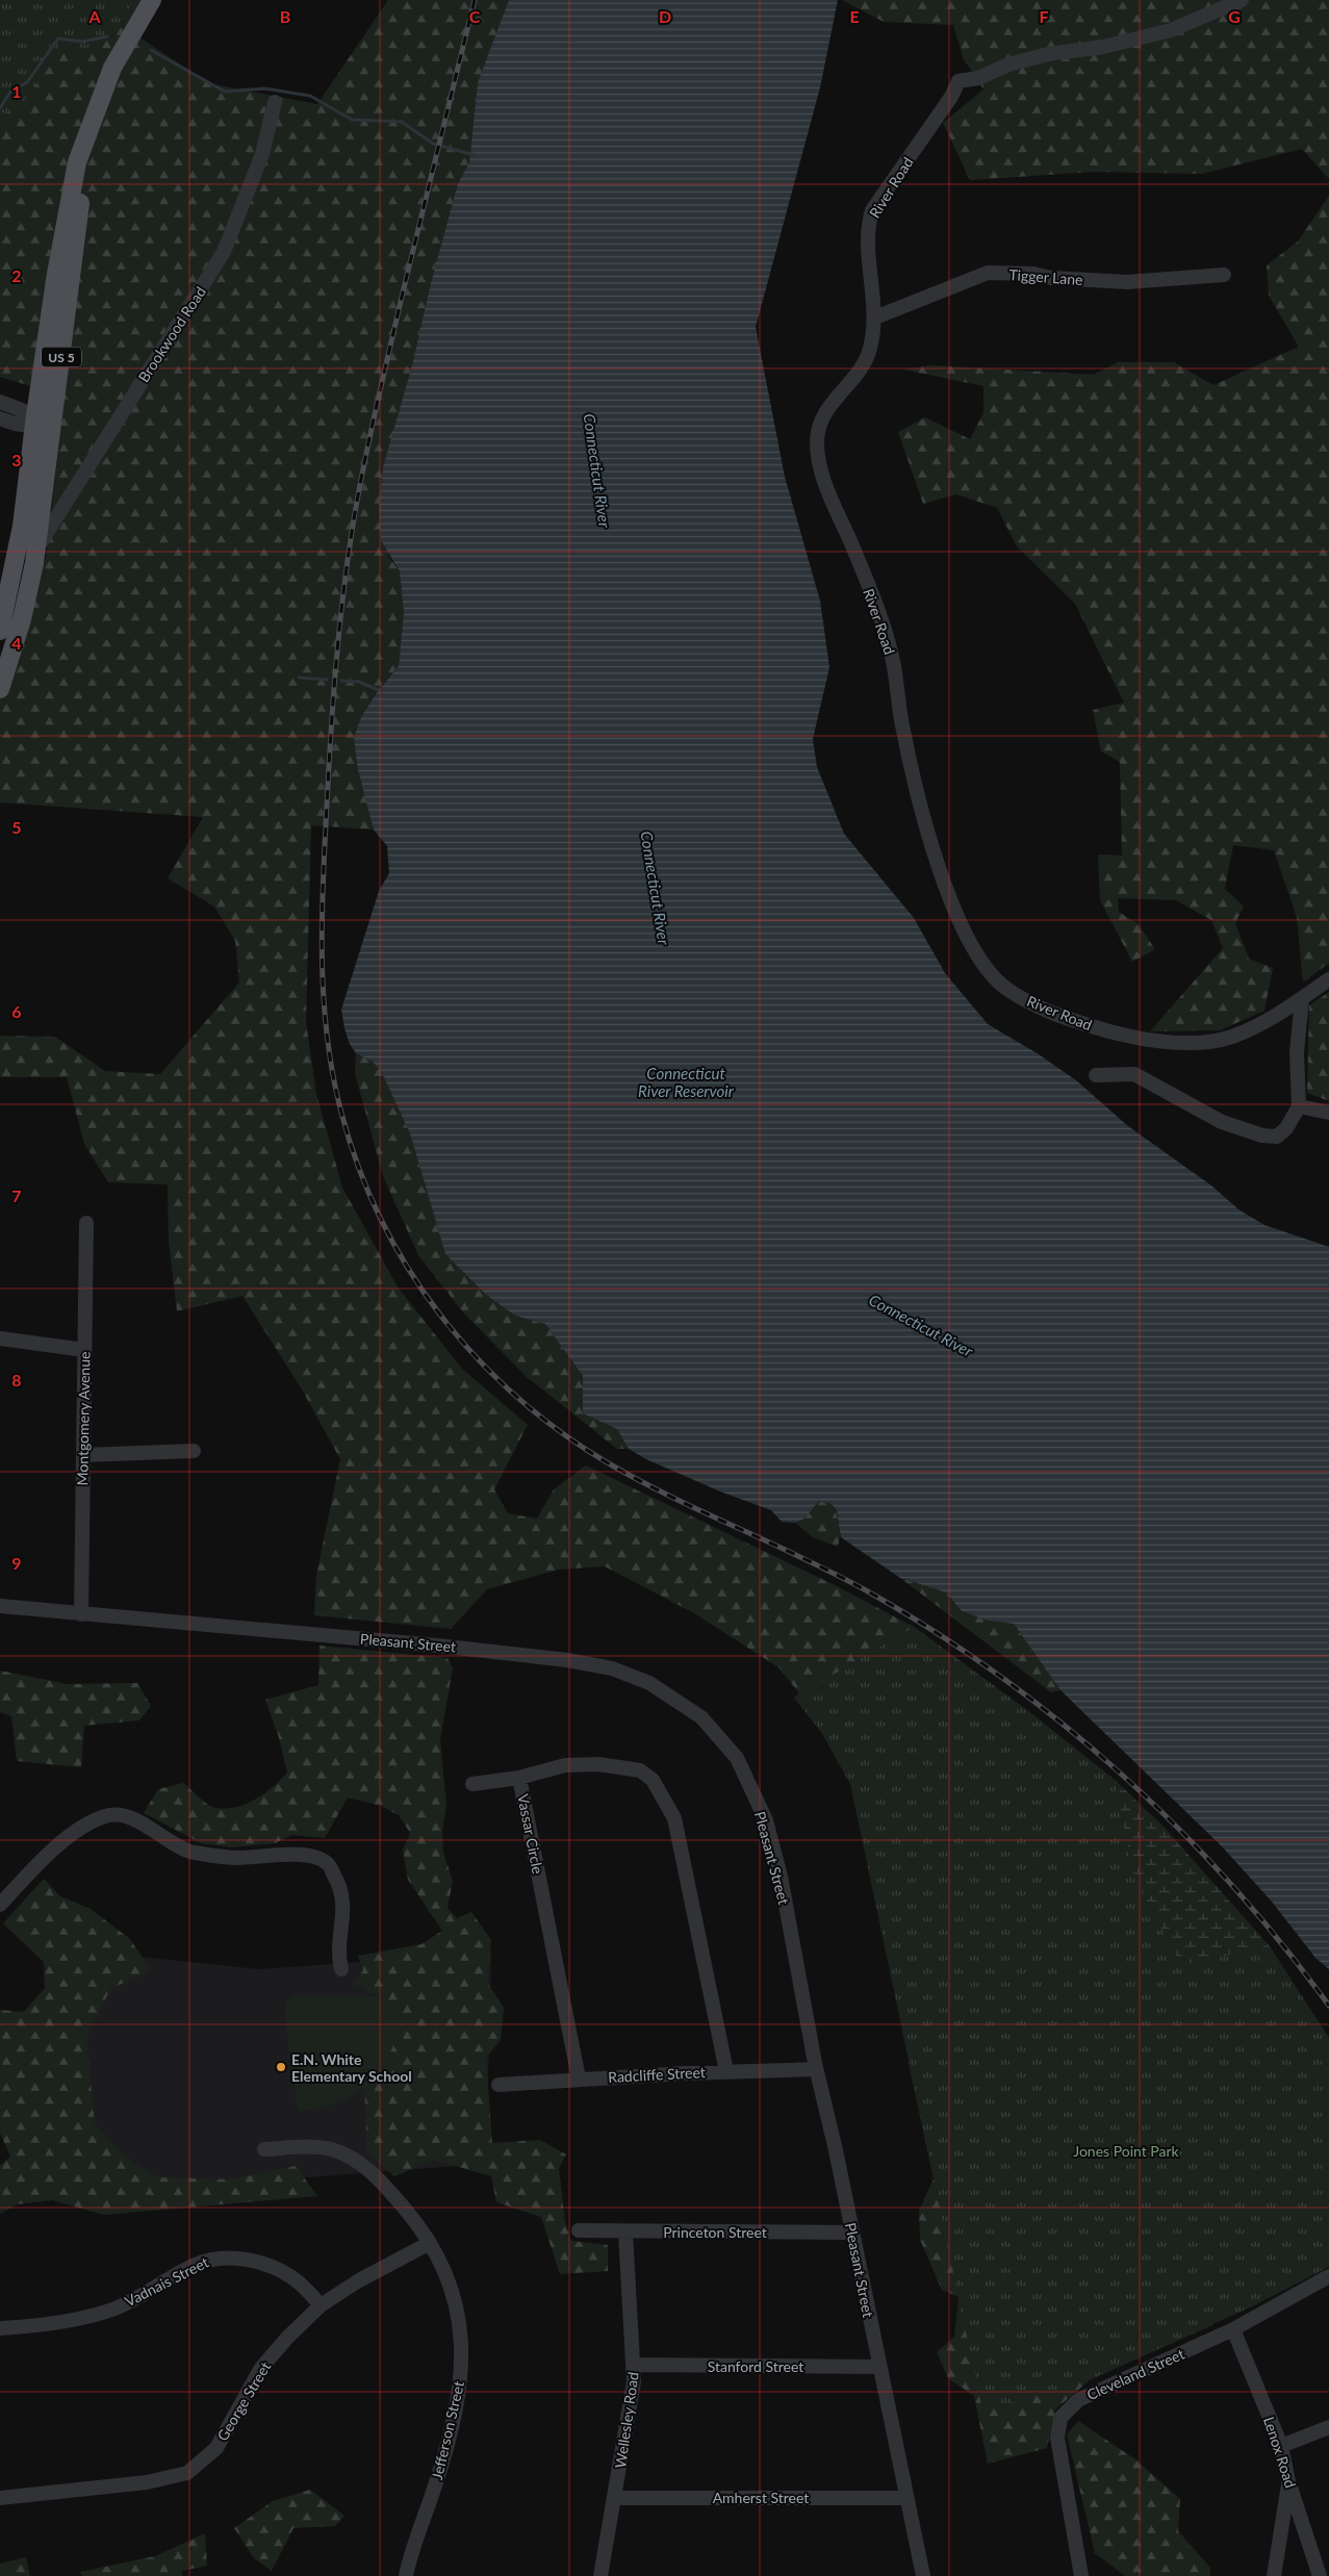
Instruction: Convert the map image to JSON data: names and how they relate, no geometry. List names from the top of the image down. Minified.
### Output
{"streets":{"main road":["US 5"],"street":["River Road","Tigger Lane","Brookwood Road","Montgomery Avenue","Pleasant Street","Vassar Circle","Radcliffe Street","Princeton Street","Vadnais Street","Stanford Street","Cleveland Street","George Street","Wellesley Road","Jefferson Street","Lenox Road","Amherst Street"]},"crossings":[["River Road","Tigger Lane"],["Brookwood Road","US 5"],["Montgomery Avenue","Pleasant Street"],["Pleasant Street","Radcliffe Street"],["Pleasant Street","Princeton Street"],["Pleasant Street","Stanford Street"],["Pleasant Street","Amherst Street"],["Vassar Circle","Radcliffe Street"],["Princeton Street","Wellesley Road"],["Vadnais Street","George Street"],["Stanford Street","Wellesley Road"],["Cleveland Street","Lenox Road"],["George Street","Jefferson Street"],["Wellesley Road","Amherst Street"]],"water":["Connecticut River","Connecticut River Reservoir"],"parks":["Jones Point Park"],"places":["E.N. White Elementary School"],"grid":{"columns":["A","B","C","D","E","F","G"],"rows":["1","2","3","4","5","6","7","8","9"]}}
